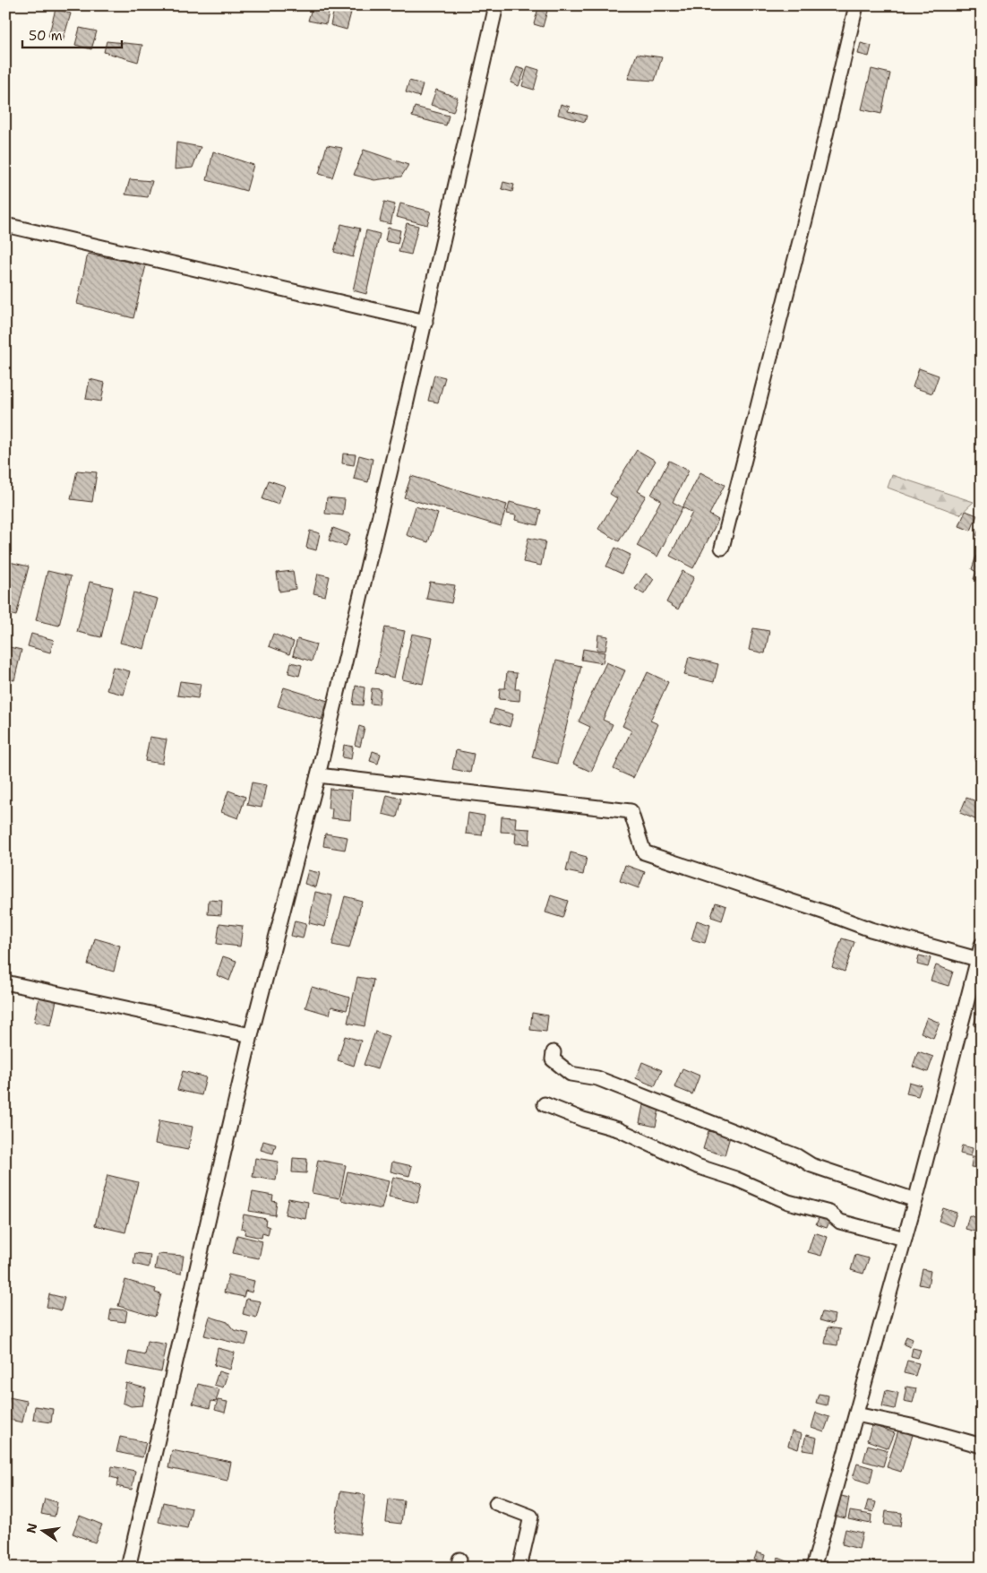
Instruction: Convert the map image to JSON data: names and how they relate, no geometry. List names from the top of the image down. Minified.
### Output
{"scale_bar":"50 m","north":"left"}
